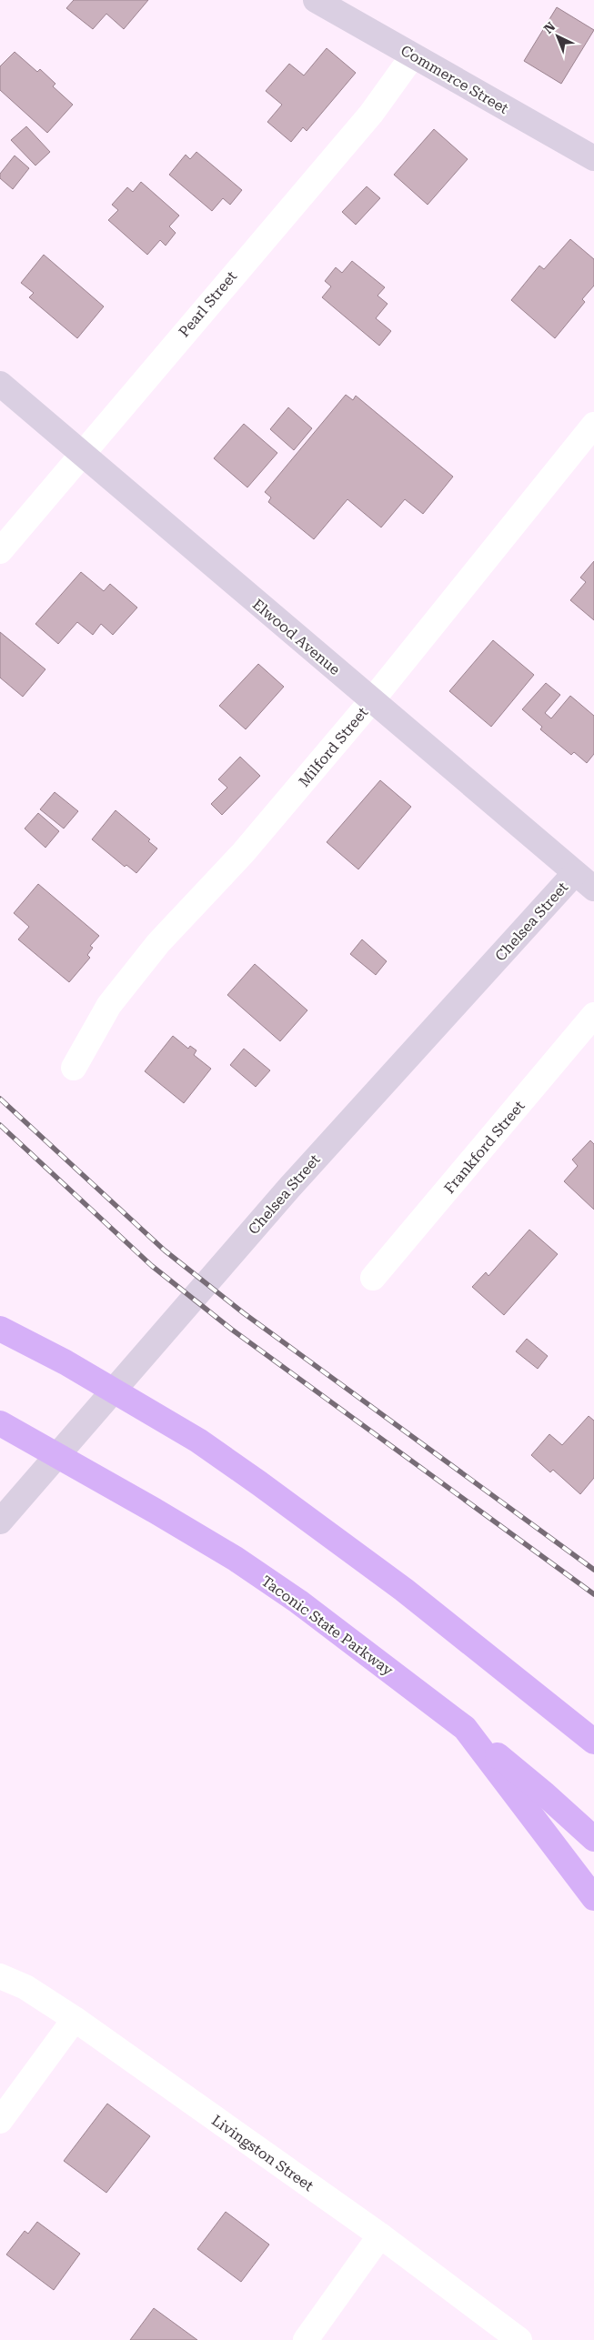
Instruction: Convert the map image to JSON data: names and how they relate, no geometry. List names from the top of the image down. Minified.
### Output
{"streets":{"highway":["Taconic State Parkway"],"street":["Commerce Street","Pearl Street","Elwood Avenue","Milford Street","Chelsea Street","Frankford Street","Livingston Street"]},"crossings":[["Commerce Street","Pearl Street"],["Pearl Street","Elwood Avenue"],["Elwood Avenue","Milford Street"],["Elwood Avenue","Chelsea Street"]],"north":"top left"}
